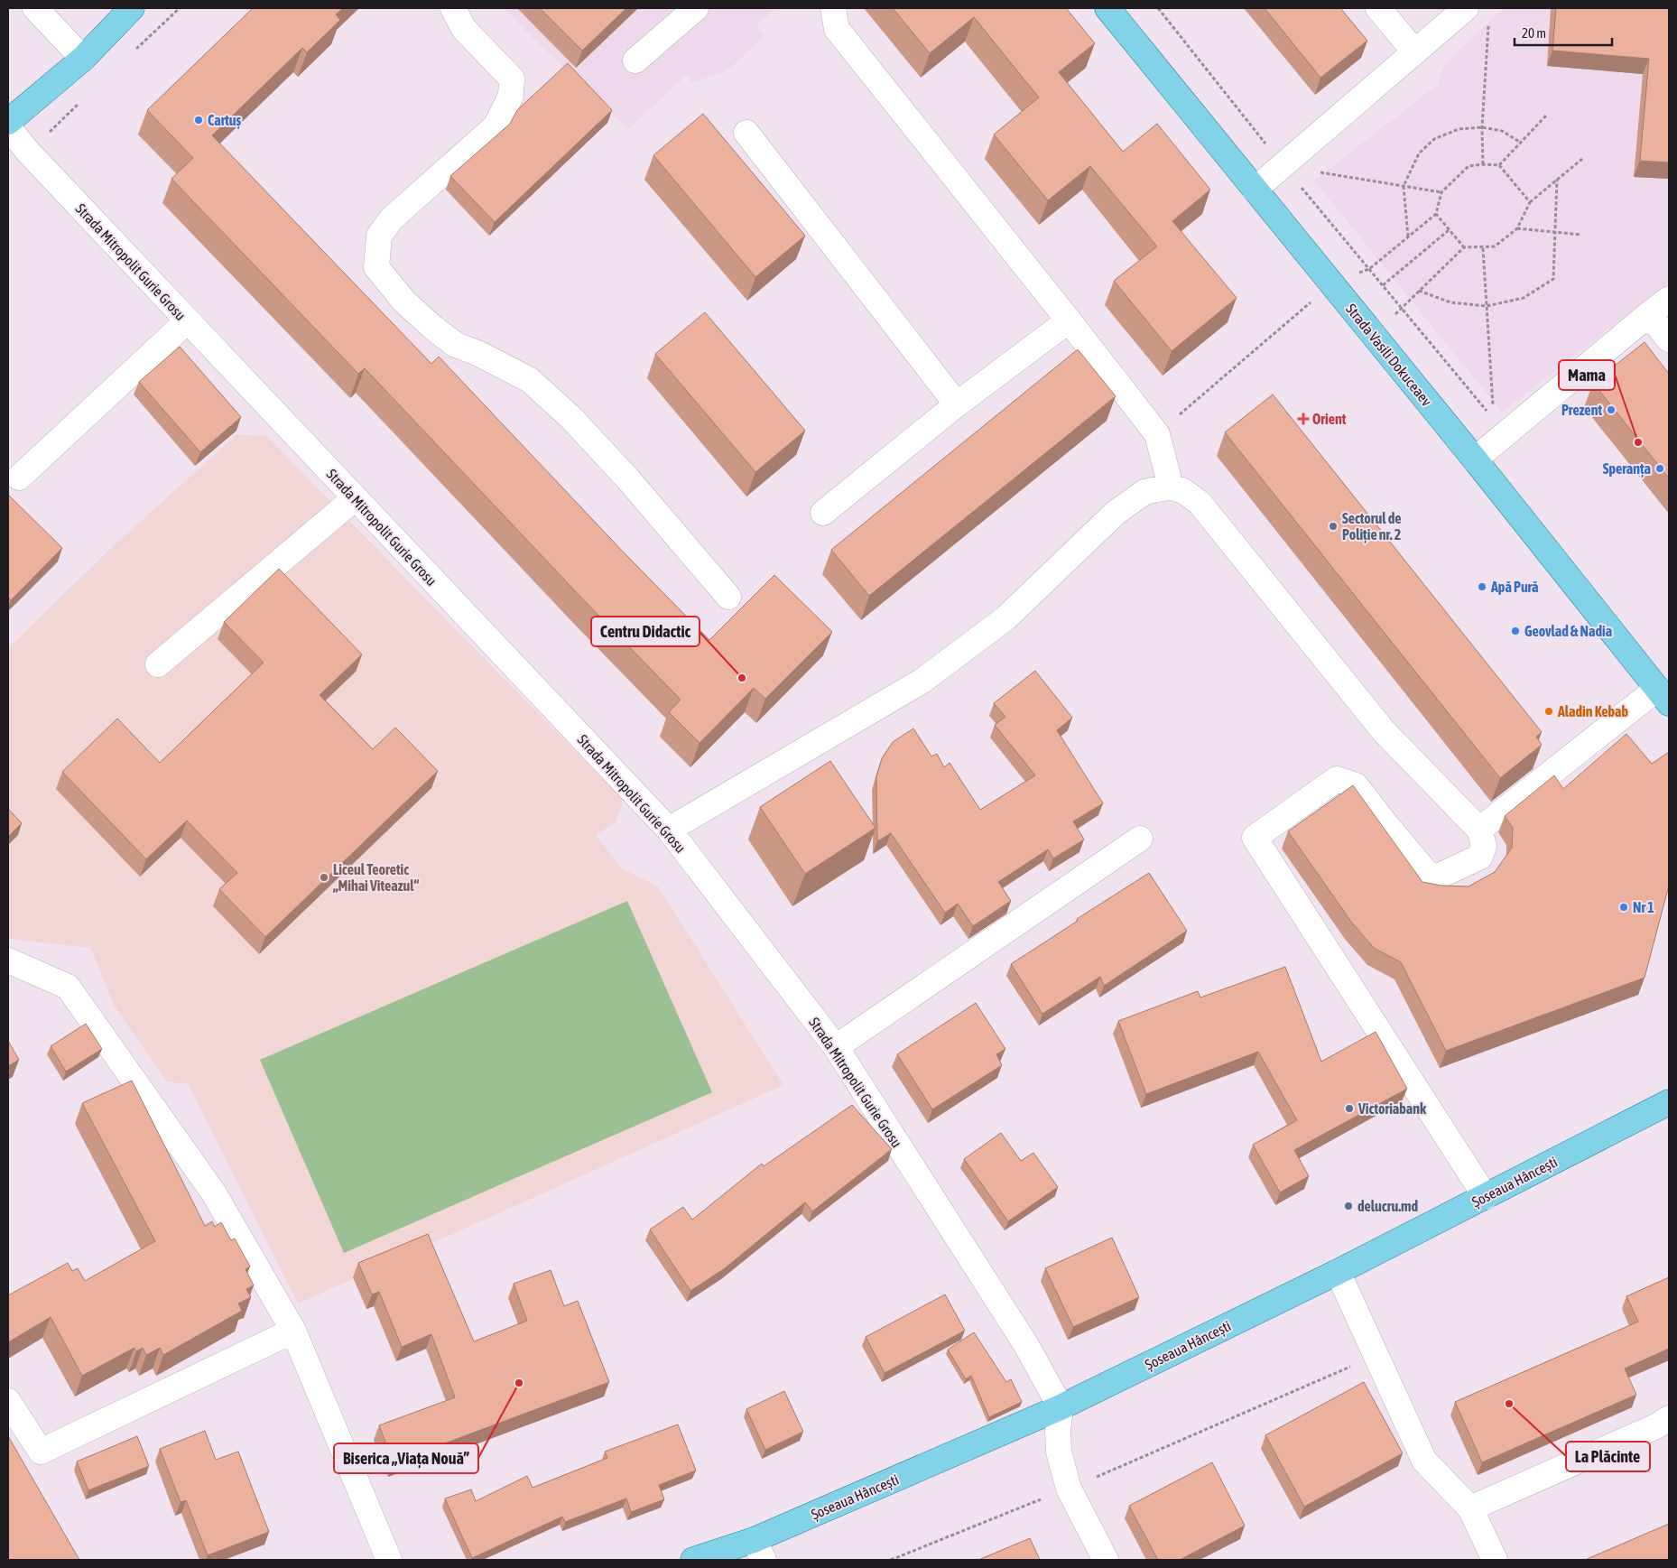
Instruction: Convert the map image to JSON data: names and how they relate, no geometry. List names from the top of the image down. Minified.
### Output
{"streets":{"main road":["Strada Vasili Dokuceaev","Șoseaua Hâncești"],"street":["Strada Mitropolit Gurie Grosu"]},"crossings":[["Strada Mitropolit Gurie Grosu","Șoseaua Hâncești"]],"places":{"other":["Cartuș","Prezent","Mama","Speranța","Sectorul de Poliție nr. 2","Apă Pură","Geovlad & Nadia","Centru Didactic","Aladin Kebab","Liceul Teoretic „Mihai Viteazul“","Nr 1","Victoriabank","delucru.md","Biserica „Viața Nouă”","La Plăcinte"],"health":["Orient"]},"scale_bar":"20 m"}
